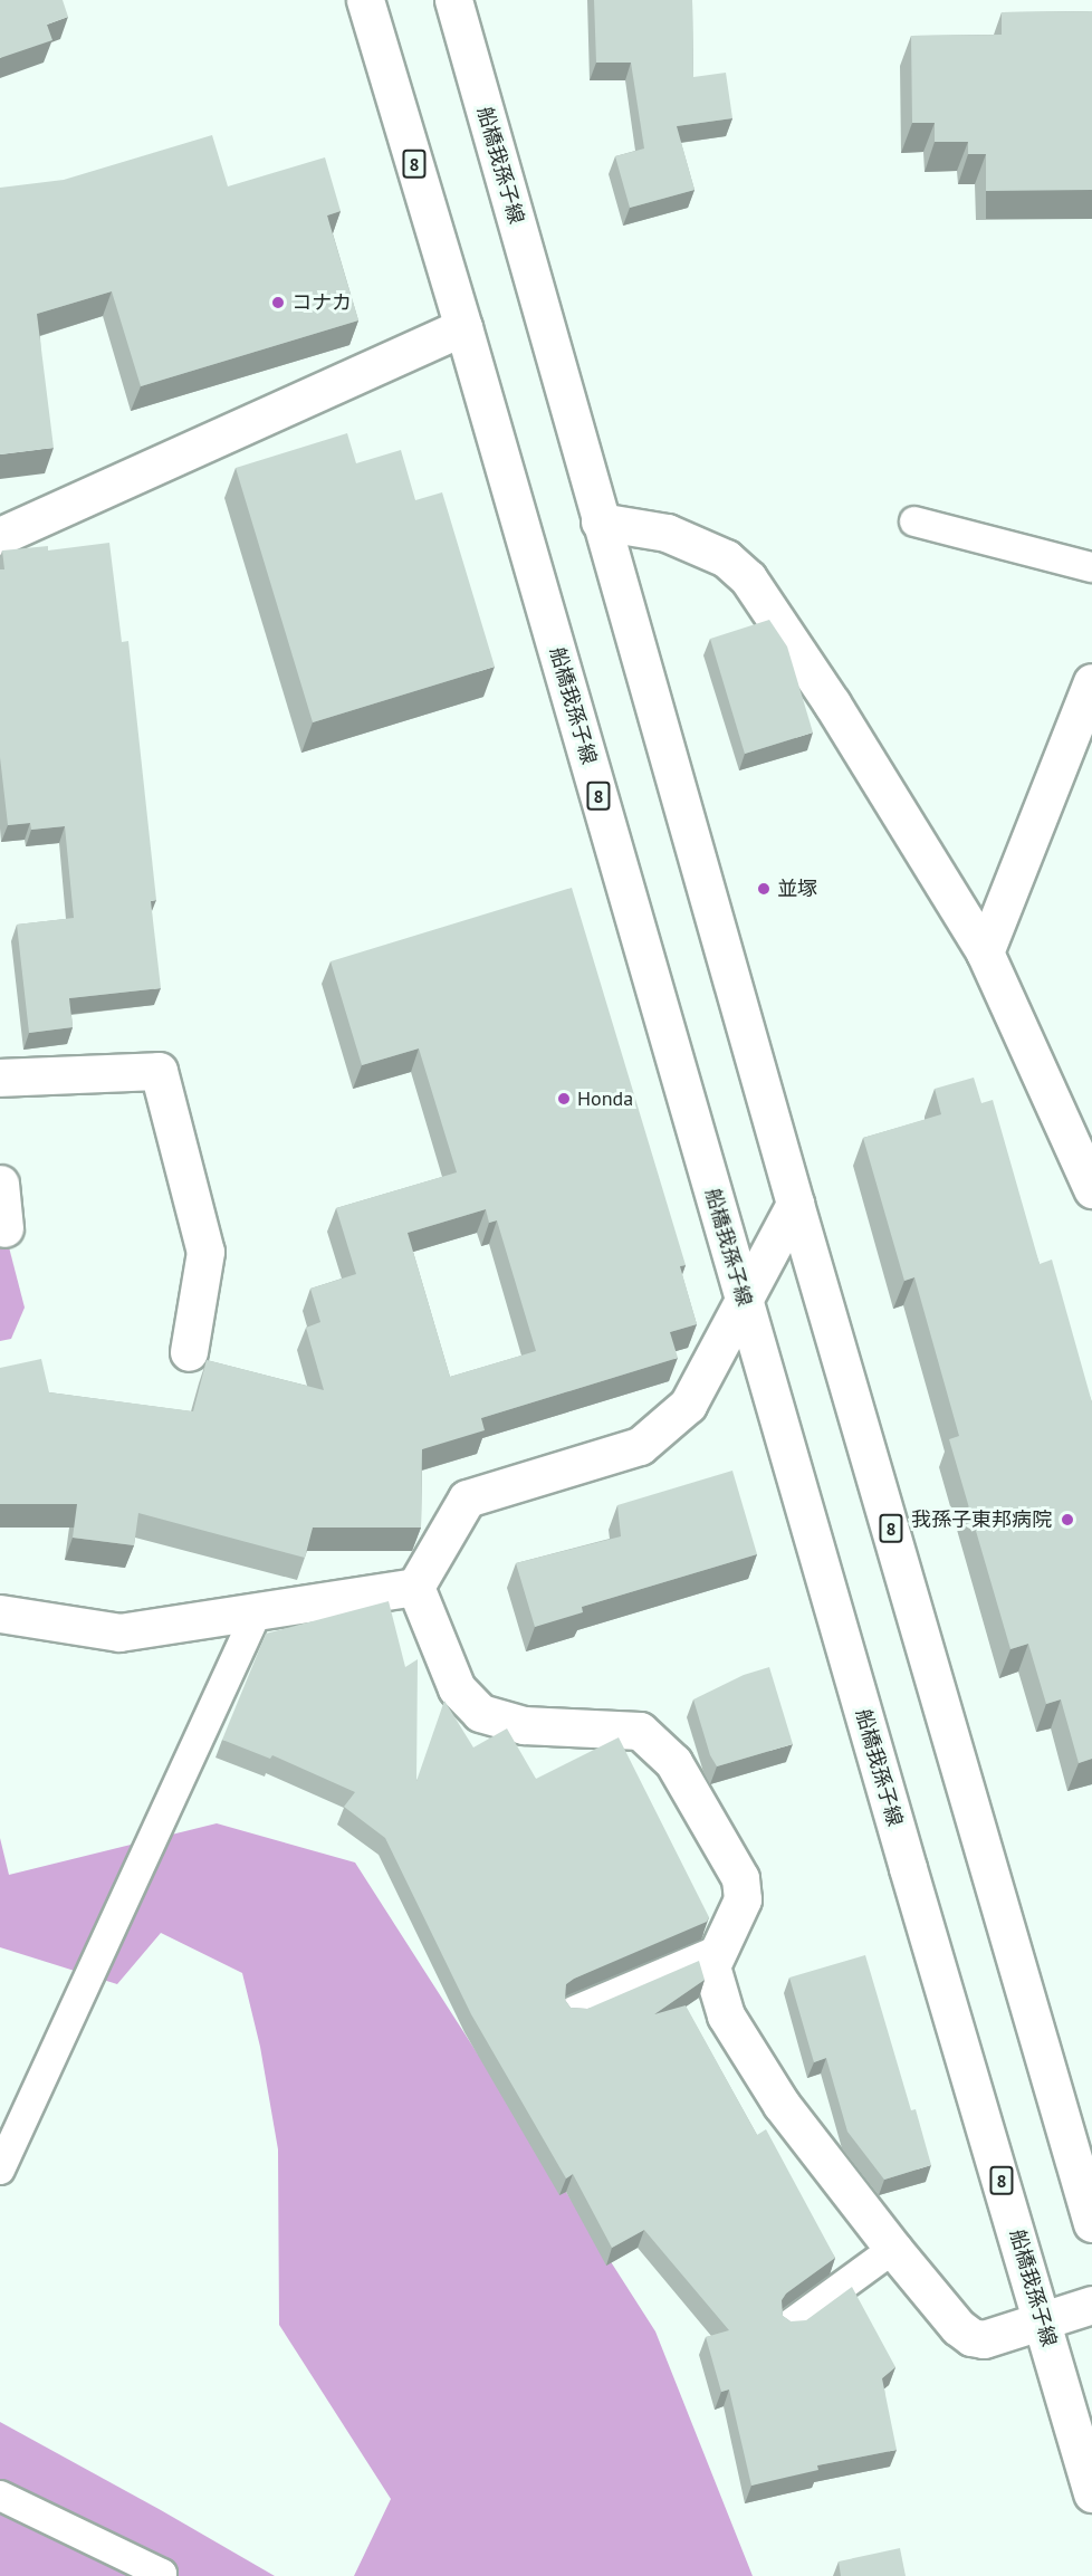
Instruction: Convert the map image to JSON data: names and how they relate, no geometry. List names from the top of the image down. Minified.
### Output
{"streets":{"main road":["8","船橋我孫子線"]},"places":["コナカ","並塚","Honda","我孫子東邦病院"]}
